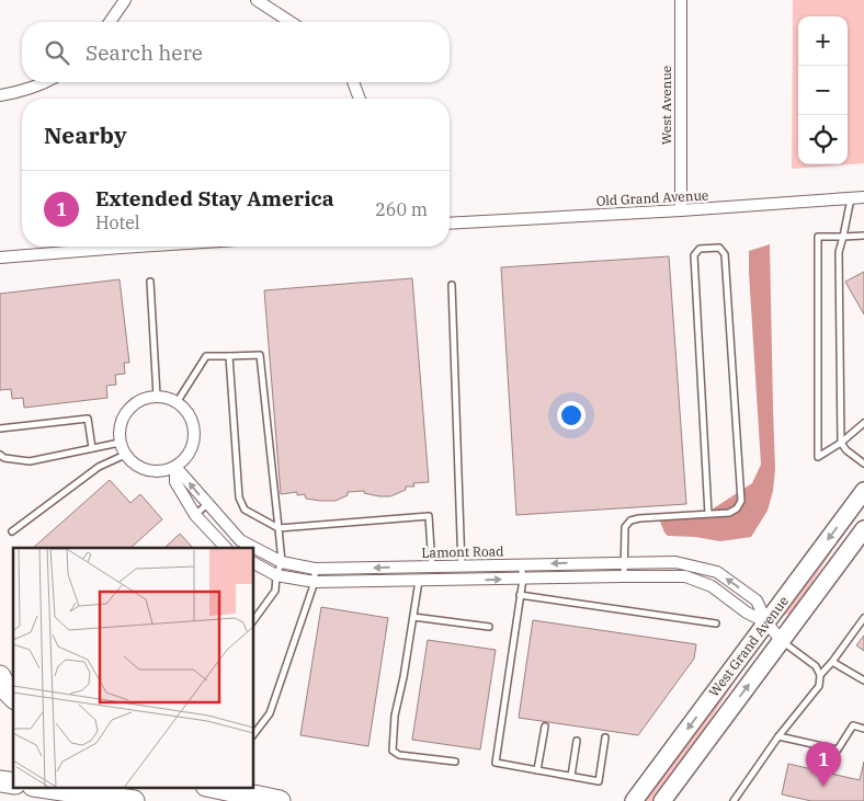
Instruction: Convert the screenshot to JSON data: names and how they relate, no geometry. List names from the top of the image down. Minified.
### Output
{"streets":{"main road":["West Grand Avenue"],"street":["West Avenue","Old Grand Avenue","Lamont Road"]},"crossings":[["West Avenue","Old Grand Avenue"],["Lamont Road","West Grand Avenue"]],"page":{"map_buttons":["+","−"],"search":"Search here","heading":"Nearby","list":[{"mark":"1","name":"Extended Stay America","note":"Hotel","value":"260 m"}],"pins":"1"}}
